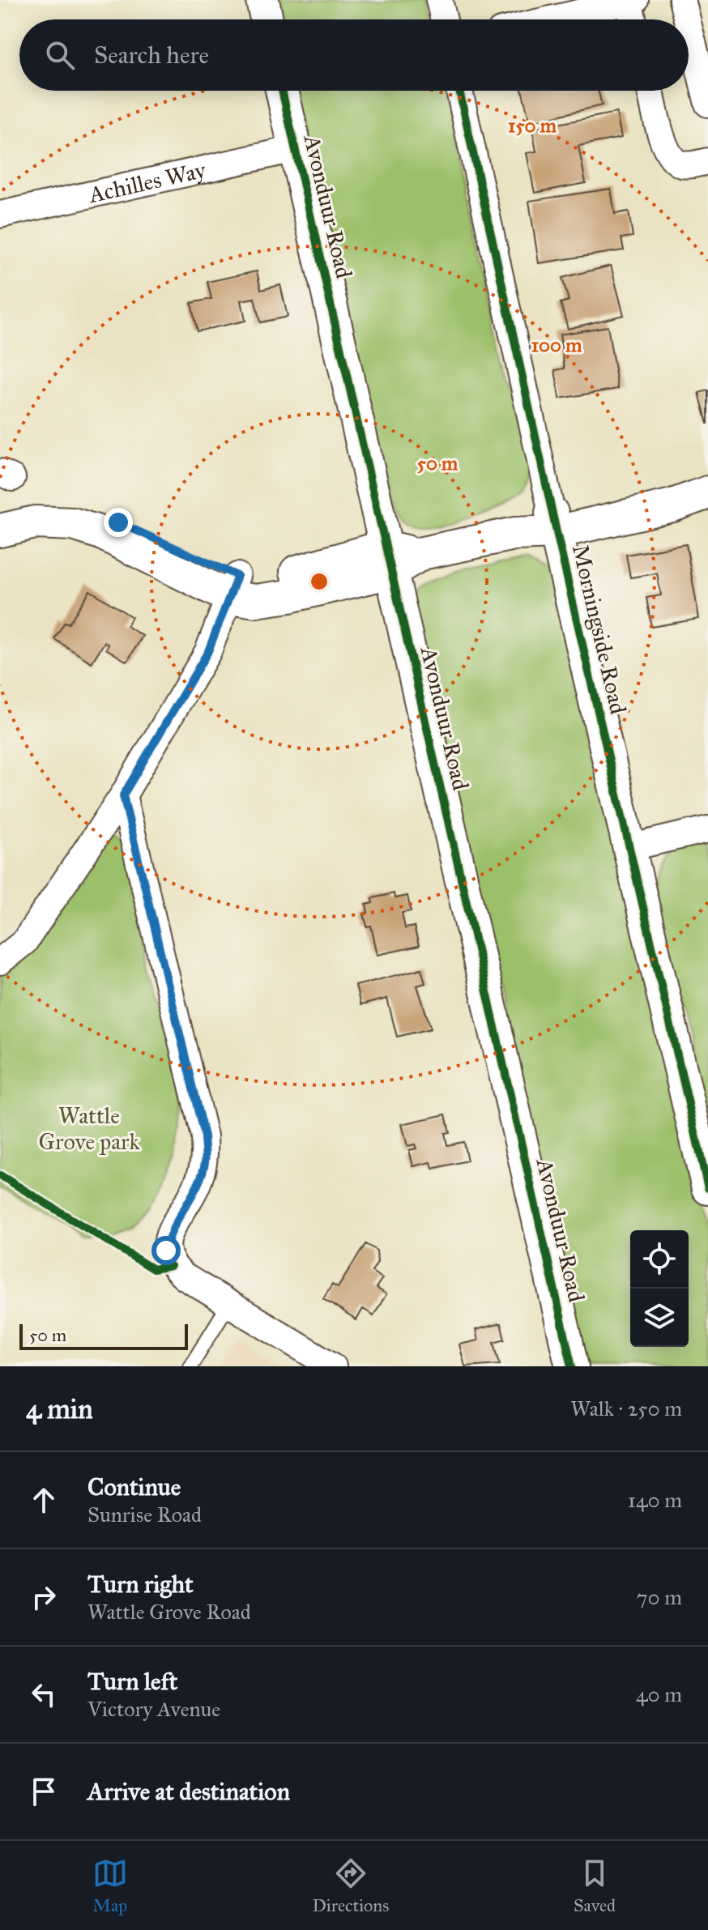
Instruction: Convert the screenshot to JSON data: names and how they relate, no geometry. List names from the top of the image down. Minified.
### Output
{"streets":{"street":["Achilles Way","Avonduur Road","Morningside Road"]},"crossings":[["Achilles Way","Avonduur Road"]],"parks":["Wattle Grove park"],"scale_bar":"50 m","page":{"search":"Search here","scale":"50 m","heading":["4 min","Walk · 250 m"],"list":[["Continue","Sunrise Road","140 m"],["Turn right","Wattle Grove Road","70 m"],["Turn left","Victory Avenue","40 m"],"Arrive at destination"],"nav":["Map","Directions","Saved"]},"rings":["150 m","100 m","50 m"]}
